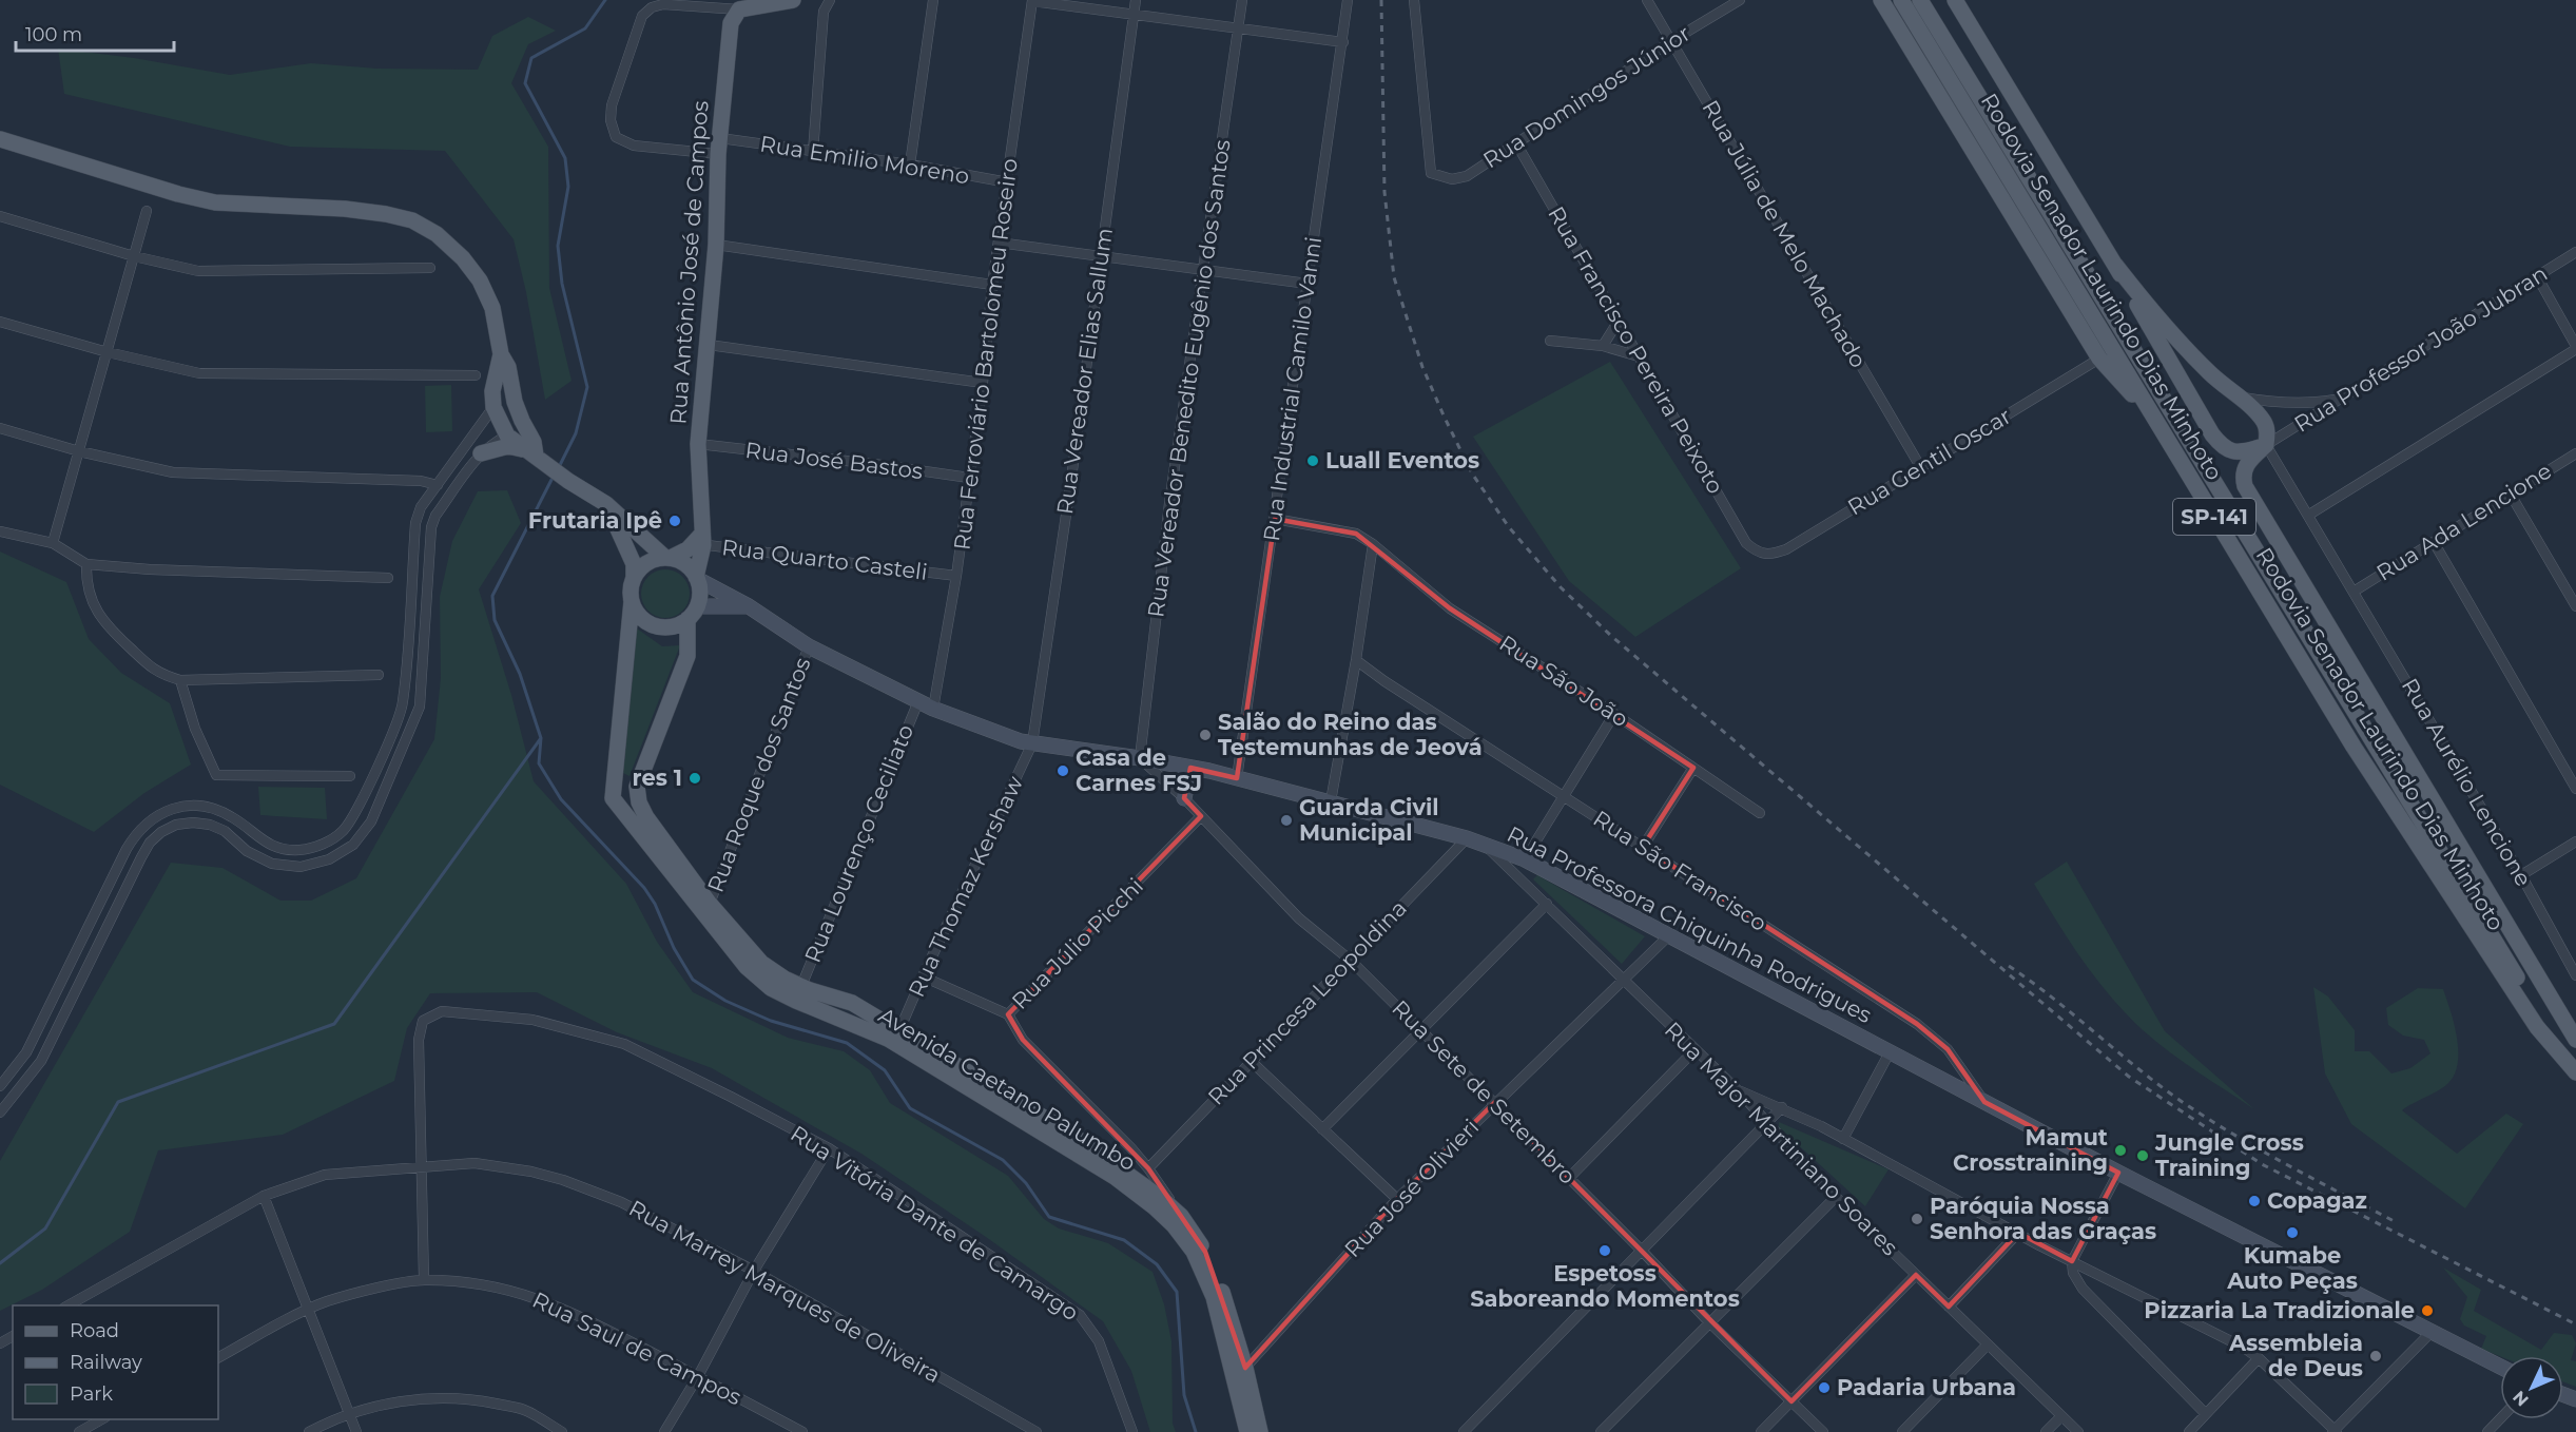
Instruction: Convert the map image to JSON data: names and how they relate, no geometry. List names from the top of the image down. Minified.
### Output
{"streets":{"main road":["Rua Antônio José de Campos","Rodovia Senador Laurindo Dias Minhoto","SP-141","Rua Professora Chiquinha Rodrigues","Avenida Caetano Palumbo"],"street":["Rua Domingos Júnior","Rua Emilio Moreno","Rua Júlia de Melo Machado","Rua Professor João Jubran","Rua Francisco Pereira Peixoto","Rua Ferroviário Bartolomeu Roseiro","Rua Vereador Elias Sallum","Rua Vereador Benedito Eugênio dos Santos","Rua Industrial Camilo Vanni","Rua José Bastos","Rua Gentil Oscar","Rua Ada Lencione","Rua Quarto Casteli","Rua São João","Rua Roque dos Santos","Rua Aurélio Lencione","Rua Lourenço Ceciliato","Rua São Francisco","Rua Thomaz Kershaw","Rua Júlio Picchi","Rua Princesa Leopoldina","Rua Sete de Setembro","Rua Major Martiniano Soares","Rua José Olivieri","Rua Vitória Dante de Camargo","Rua Marrey Marques de Oliveira","Rua Saul de Campos"]},"crossings":[["Rua Domingos Júnior","Rua Júlia de Melo Machado"],["Rua Domingos Júnior","Rua Francisco Pereira Peixoto"],["Rua Emilio Moreno","Rua Antônio José de Campos"],["Rua Emilio Moreno","Rua Ferroviário Bartolomeu Roseiro"],["Rua Júlia de Melo Machado","Rua Gentil Oscar"],["Rua Antônio José de Campos","Rua José Bastos"],["Rua Antônio José de Campos","Rua Quarto Casteli"],["Rua Antônio José de Campos","Rua Professora Chiquinha Rodrigues"],["Rua Antônio José de Campos","Avenida Caetano Palumbo"],["Rua Professor João Jubran","SP-141"],["Rua Professor João Jubran","Rua Aurélio Lencione"],["Rua Francisco Pereira Peixoto","Rua Gentil Oscar"],["Rua Ferroviário Bartolomeu Roseiro","Rua José Bastos"],["Rua Ferroviário Bartolomeu Roseiro","Rua Quarto Casteli"],["Rua Ferroviário Bartolomeu Roseiro","Rua Professora Chiquinha Rodrigues"],["Rua Vereador Elias Sallum","Rua Thomaz Kershaw"],["Rua Vereador Elias Sallum","Rua Professora Chiquinha Rodrigues"],["Rua Vereador Benedito Eugênio dos Santos","Rua Professora Chiquinha Rodrigues"],["Rua Vereador Benedito Eugênio dos Santos","Rua Sete de Setembro"],["Rua Industrial Camilo Vanni","Rua São João"],["Rua Industrial Camilo Vanni","Rua Professora Chiquinha Rodrigues"],["SP-141","Rua Aurélio Lencione"],["Rua Ada Lencione","Rua Aurélio Lencione"],["Rua Roque dos Santos","Rua Professora Chiquinha Rodrigues"],["Rua Roque dos Santos","Avenida Caetano Palumbo"],["Rua Lourenço Ceciliato","Rua Professora Chiquinha Rodrigues"],["Rua Lourenço Ceciliato","Avenida Caetano Palumbo"],["Rua São Francisco","Rua Professora Chiquinha Rodrigues"],["Rua Thomaz Kershaw","Rua Professora Chiquinha Rodrigues"],["Rua Thomaz Kershaw","Avenida Caetano Palumbo"],["Rua Professora Chiquinha Rodrigues","Rua Princesa Leopoldina"],["Rua Professora Chiquinha Rodrigues","Avenida Caetano Palumbo"],["Rua Professora Chiquinha Rodrigues","Rua Sete de Setembro"],["Rua Professora Chiquinha Rodrigues","Rua Major Martiniano Soares"],["Rua Professora Chiquinha Rodrigues","Rua José Olivieri"],["Rua Júlio Picchi","Rua Princesa Leopoldina"],["Rua Júlio Picchi","Avenida Caetano Palumbo"],["Rua Júlio Picchi","Rua Sete de Setembro"],["Rua Princesa Leopoldina","Rua Sete de Setembro"],["Avenida Caetano Palumbo","Rua José Olivieri"],["Rua Sete de Setembro","Rua José Olivieri"],["Rua Major Martiniano Soares","Rua José Olivieri"],["Rua Vitória Dante de Camargo","Rua Marrey Marques de Oliveira"]],"places":["Luall Eventos","Frutaria Ipê","Salão do Reino das Testemunhas de Jeová","Casa de Carnes FSJ","res 1","Guarda Civil Municipal","Mamut Crosstraining","Jungle Cross Training","Copagaz","Paróquia Nossa Senhora das Graças","Kumabe Auto Peças","Espetoss Saboreando Momentos","Pizzaria La Tradizionale","Assembleia de Deus","Padaria Urbana"],"legend":["Road","Railway","Park"],"scale_bar":"100 m","north":"bottom left"}
